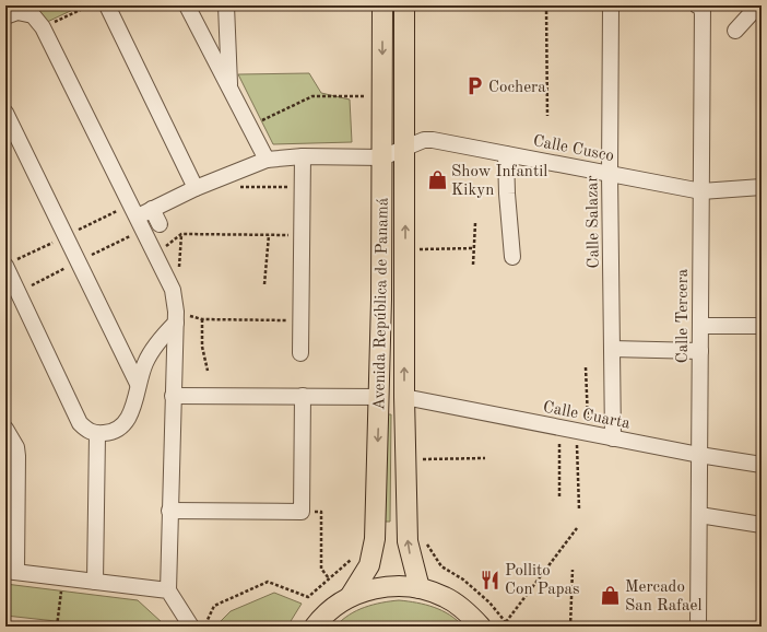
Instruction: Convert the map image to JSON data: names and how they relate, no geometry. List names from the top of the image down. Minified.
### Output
{"streets":{"main road":["Avenida República de Panamá"],"street":["Calle Cusco","Calle Salazar","Calle Tercera","Calle Cuarta"]},"crossings":[["Calle Cusco","Calle Salazar"],["Calle Cusco","Avenida República de Panamá"],["Calle Cusco","Calle Tercera"],["Calle Salazar","Calle Cuarta"],["Avenida República de Panamá","Calle Cuarta"],["Calle Tercera","Calle Cuarta"]],"places":{"parking":["Cochera"],"shop":["Show Infantil Kikyn","Mercado San Rafael"],"restaurant":["Pollito Con Papas"]}}
